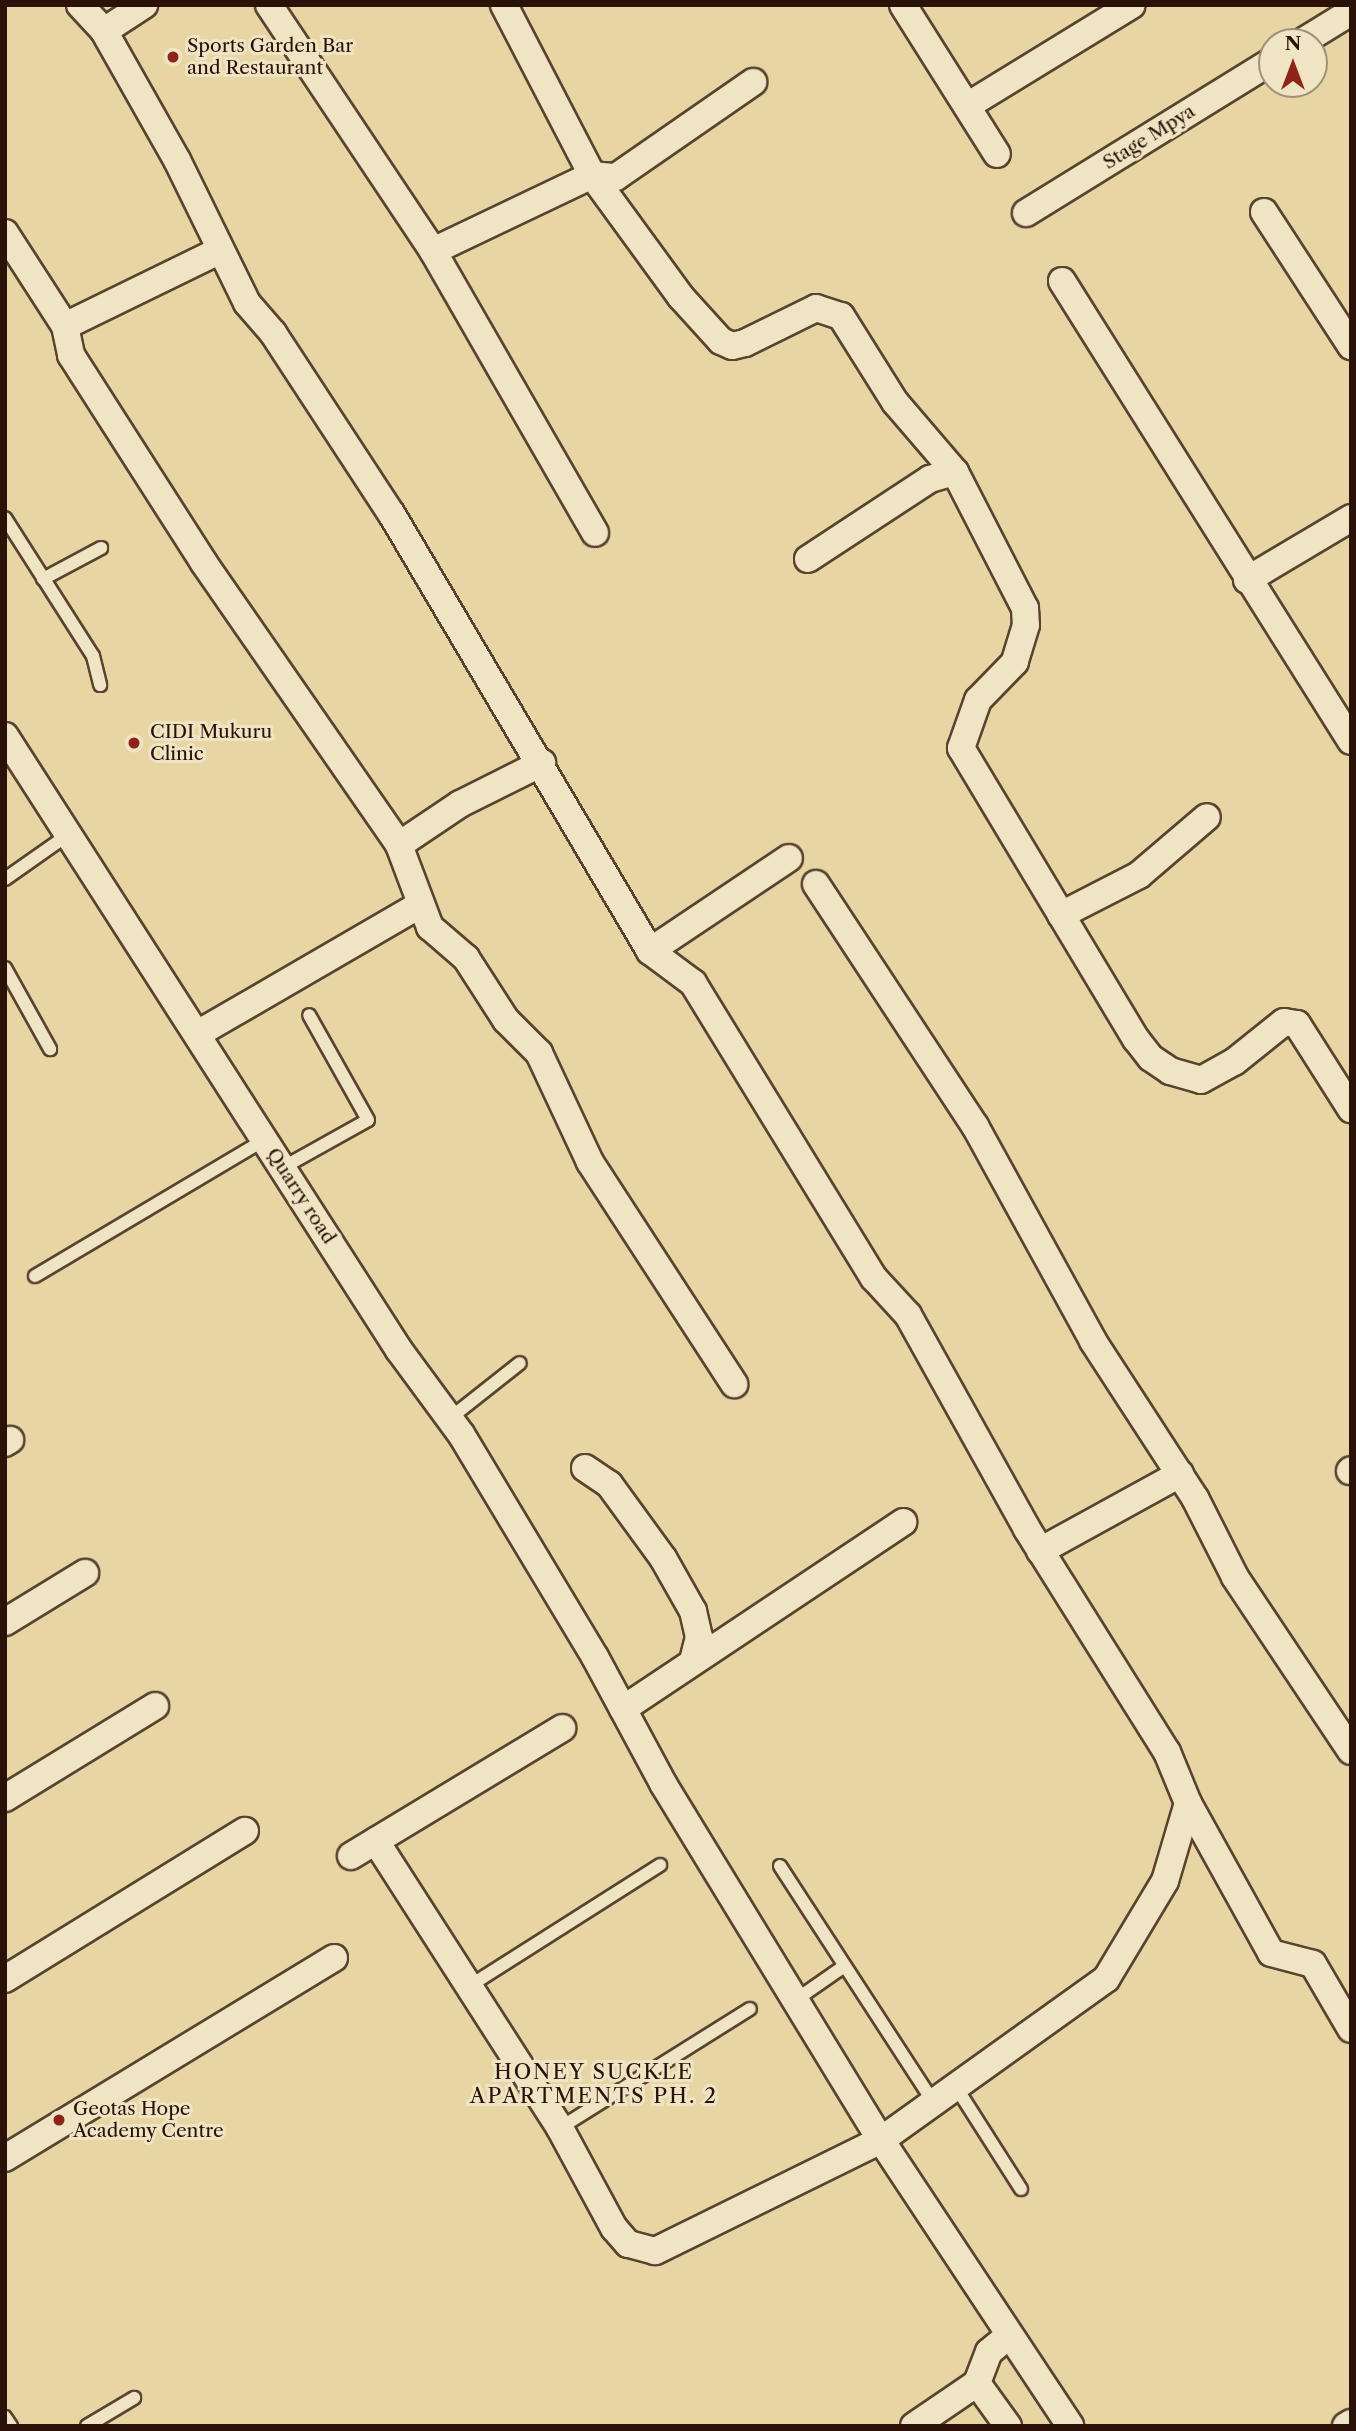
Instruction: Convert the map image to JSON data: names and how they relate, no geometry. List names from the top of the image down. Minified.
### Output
{"streets":{"street":["Stage Mpya","Quarry road"]},"districts":["HONEY SUCKLE APARTMENTS PH. 2"],"places":["Sports Garden Bar and Restaurant","CIDI Mukuru Clinic","Geotas Hope Academy Centre"],"north":"top"}
